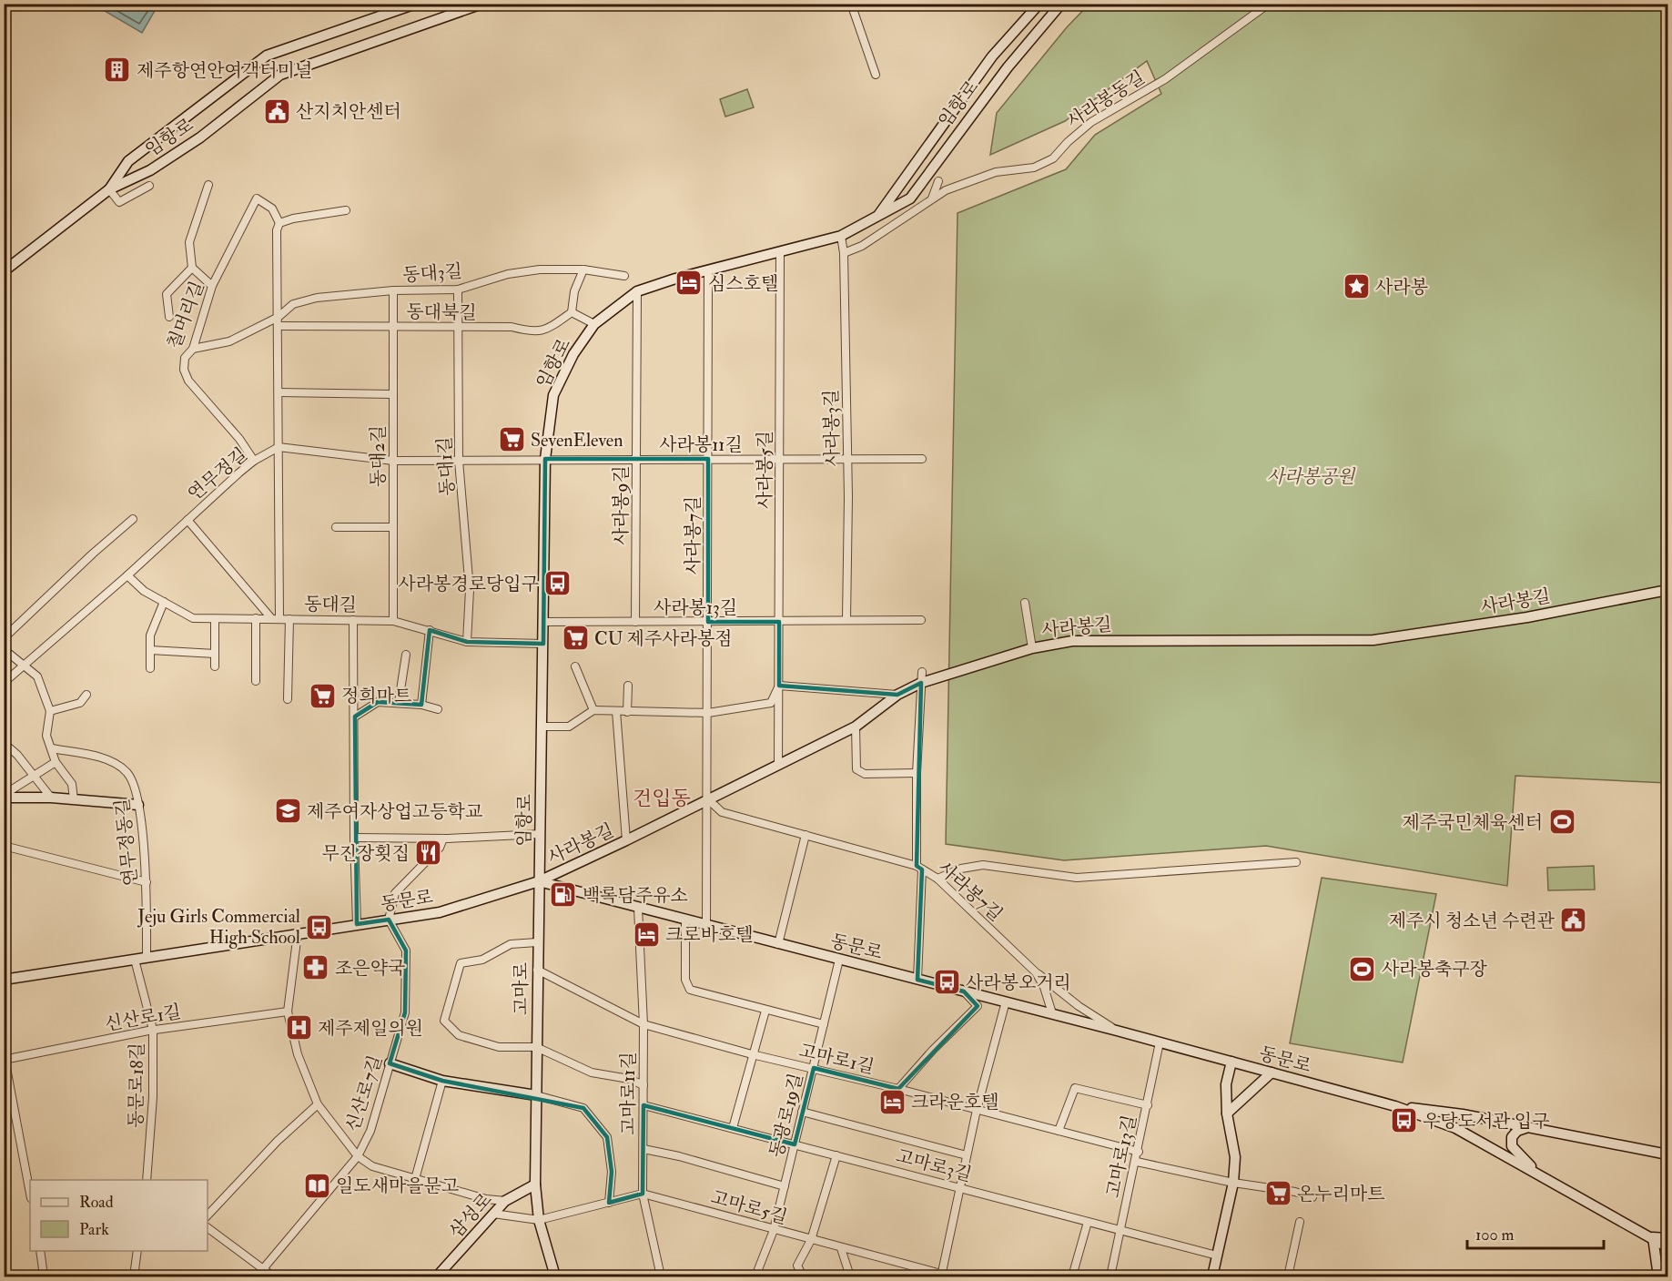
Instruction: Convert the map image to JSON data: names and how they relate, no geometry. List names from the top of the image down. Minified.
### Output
{"streets":{"main road":["임항로","사라봉길","동문로","고마로","삼성로"],"street":["사라봉동길","동대3길","동대북길","칠머리길","사라봉3길","사라봉11길","동대2길","동대1길","사라봉5길","연무정길","사라봉9길","사라봉7길","동대길","사라봉13길","연무정동길","신산로1길","고마로1길","동문로18길","신산로7길","고마로11길","동광로19길","고마로13길","고마로3길","고마로5길"]},"crossings":[["사라봉동길","사라봉3길"],["임항로","사라봉3길"],["임항로","사라봉11길"],["임항로","사라봉5길"],["임항로","사라봉9길"],["임항로","사라봉7길"],["임항로","사라봉길"],["임항로","동대길"],["임항로","사라봉13길"],["임항로","동문로"],["임항로","고마로"],["동대3길","칠머리길"],["동대3길","동대2길"],["동대3길","동대1길"],["동대북길","동대2길"],["동대북길","동대1길"],["칠머리길","연무정길"],["사라봉3길","사라봉11길"],["사라봉3길","사라봉13길"],["사라봉11길","사라봉5길"],["사라봉11길","사라봉9길"],["사라봉11길","사라봉7길"],["동대2길","동대길"],["동대1길","동대길"],["사라봉5길","사라봉길"],["사라봉5길","사라봉13길"],["연무정길","동대길"],["사라봉9길","사라봉13길"],["사라봉7길","사라봉길"],["사라봉7길","사라봉13길"],["사라봉7길","동문로"],["사라봉길","동문로"],["사라봉길","고마로"],["연무정동길","동문로"],["동문로","고마로"],["동문로","동문로18길"],["동문로","신산로7길"],["동문로","고마로11길"],["동문로","동광로19길"],["동문로","고마로13길"],["고마로","고마로1길"],["고마로","삼성로"],["신산로1길","동문로18길"],["고마로1길","고마로11길"],["고마로1길","동광로19길"],["고마로1길","고마로13길"],["고마로11길","고마로3길"],["고마로11길","고마로5길"],["동광로19길","고마로3길"],["동광로19길","고마로5길"],["고마로13길","고마로3길"]],"districts":["건입동"],"parks":["사라봉공원"],"places":{"building":["제주항연안여객터미널"],"public building":["산지치안센터","제주시 청소년 수련관"],"hotel":["심스호텔","크로바호텔","크라운호텔"],"place":["사라봉"],"supermarket":["SevenEleven","CU 제주사라봉점","정희마트","온누리마트"],"bus stop":["사라봉경로당입구","Jeju Girls Commercial High School","사라봉오거리","우당도서관 입구"],"school or university":["제주여자상업고등학교"],"sports":["제주국민체육센터","사라봉축구장"],"restaurant":["무진장횟집"],"fuel station":["백록담주유소"],"pharmacy":["조은약국"],"hospital":["제주제일의원"],"library":["일도새마을문고"]},"legend":["Road","Park"],"scale_bar":"100 m"}
